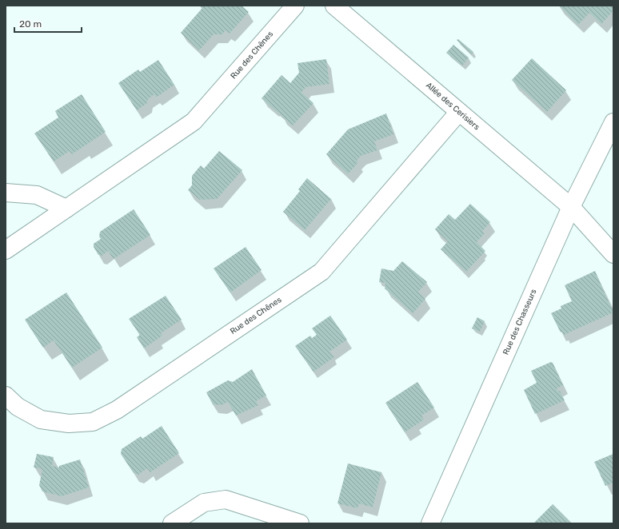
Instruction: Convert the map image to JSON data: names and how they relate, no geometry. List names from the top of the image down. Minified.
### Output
{"streets":{"street":["Rue des Chênes","Allée des Cerisiers","Rue des Chasseurs"]},"crossings":[["Rue des Chênes","Allée des Cerisiers"],["Allée des Cerisiers","Rue des Chasseurs"]],"scale_bar":"20 m"}
